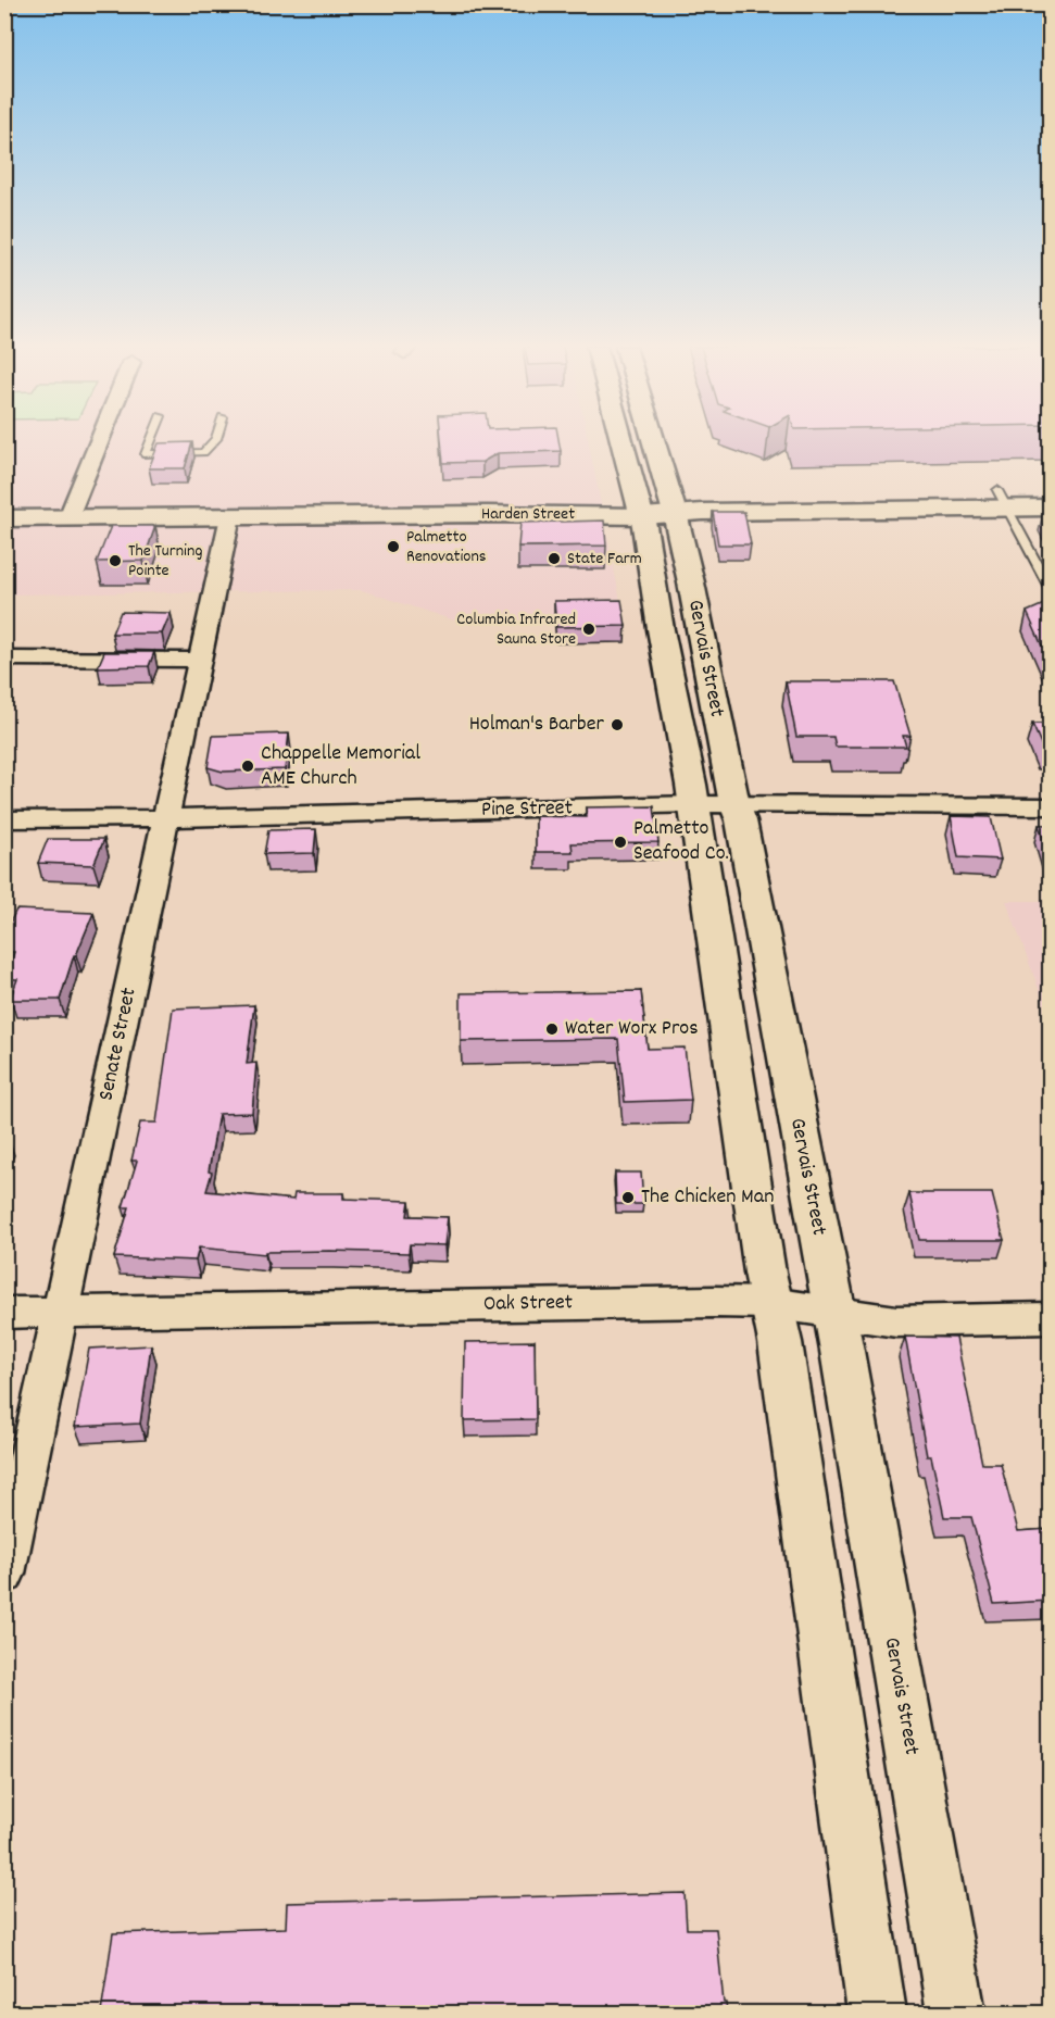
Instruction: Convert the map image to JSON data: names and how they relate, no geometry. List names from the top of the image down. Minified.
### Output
{"streets":{"main road":["Harden Street","Gervais Street"],"street":["Pine Street","Senate Street","Oak Street"]},"crossings":[["Harden Street","Gervais Street"],["Harden Street","Senate Street"],["Gervais Street","Pine Street"],["Gervais Street","Oak Street"],["Pine Street","Senate Street"],["Senate Street","Oak Street"]],"places":["Palmetto Renovations","State Farm","The Turning Pointe","Columbia Infrared Sauna Store","Holman's Barber","Chappelle Memorial AME Church","Palmetto Seafood Co.","Water Worx Pros","The Chicken Man"]}
